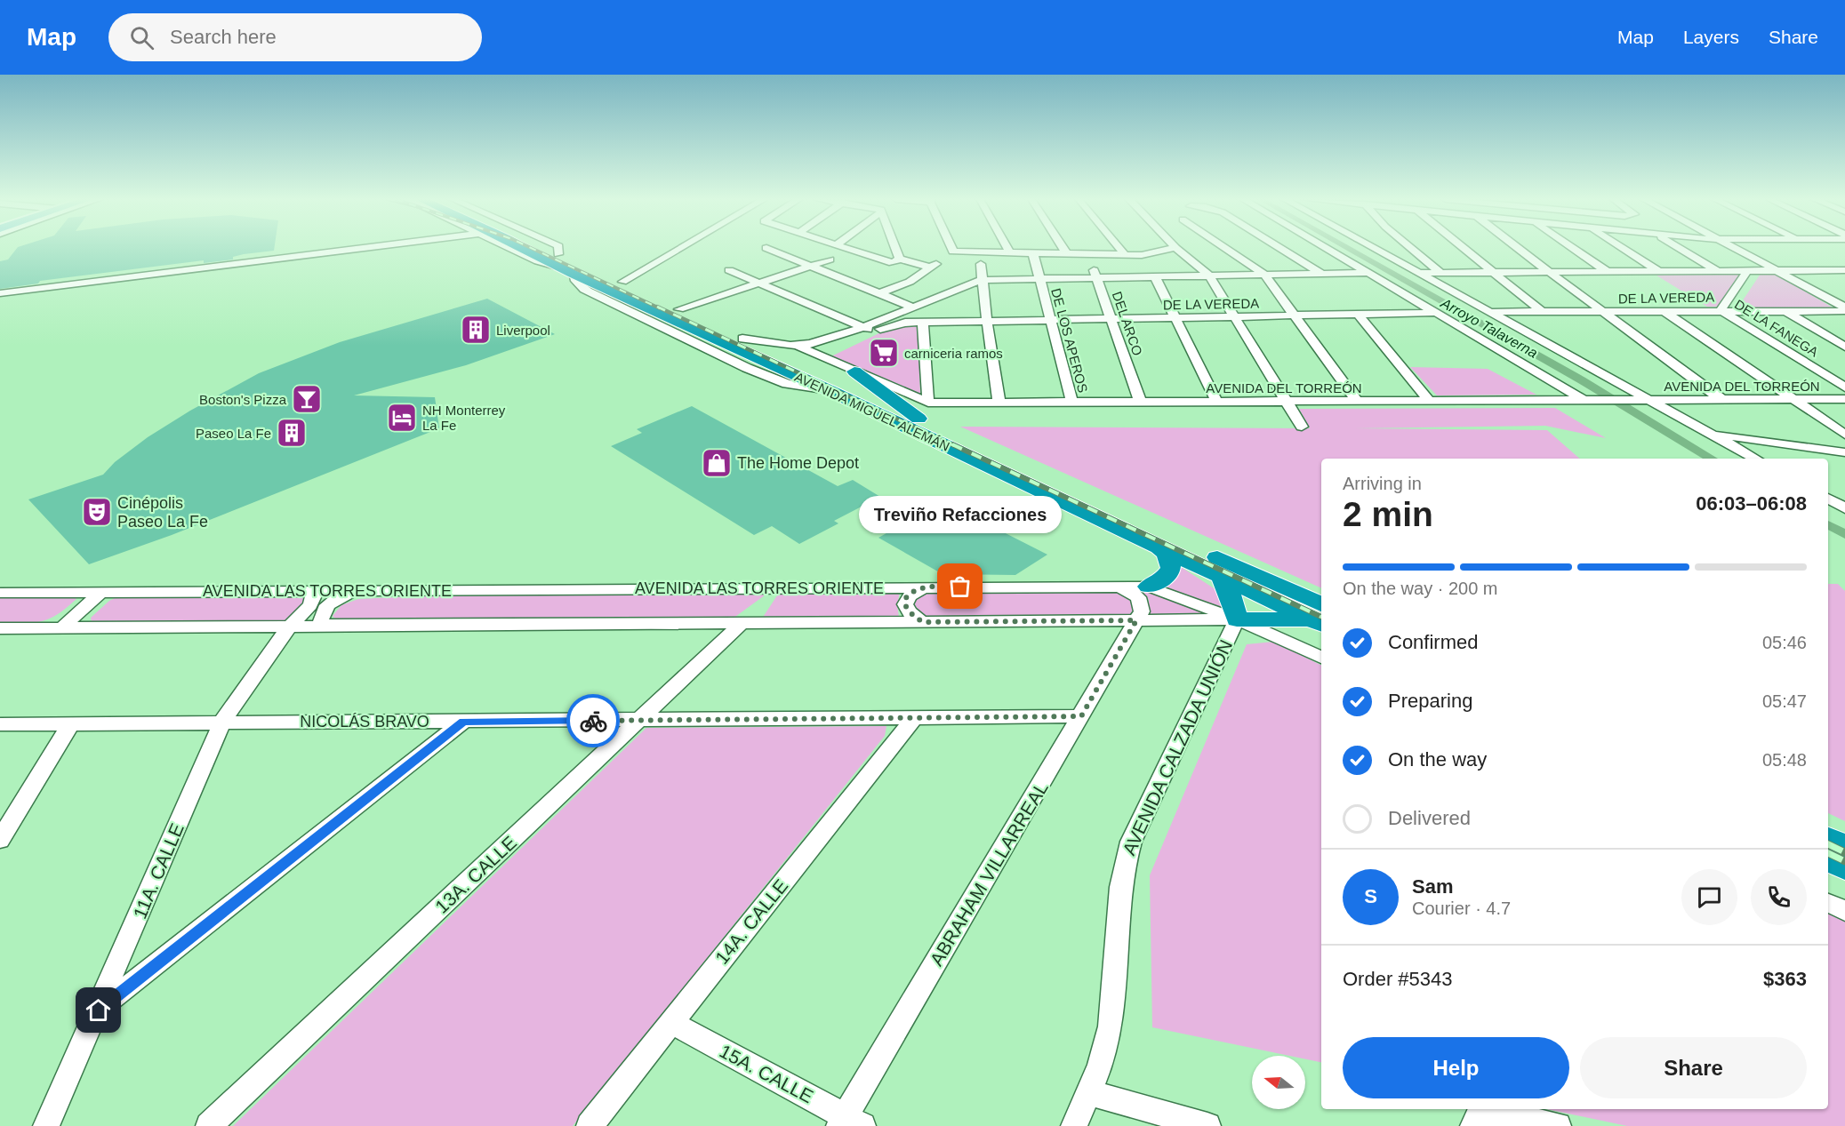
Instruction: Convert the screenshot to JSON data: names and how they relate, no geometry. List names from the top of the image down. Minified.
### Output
{"streets":{"highway":["AVENIDA MIGUEL ALEMÁN"],"street":["DE LA VEREDA","DEL ARCO","DE LA FANEGA","DE LOS APEROS","AVENIDA DEL TORREÓN","AVENIDA LAS TORRES ORIENTE","NICOLÁS BRAVO","AVENIDA CALZADA UNIÓN","11A. CALLE","ABRAHAM VILLARREAL","13A. CALLE","14A. CALLE","15A. CALLE"]},"crossings":[["DE LA VEREDA","DEL ARCO"],["DE LA VEREDA","DE LA FANEGA"],["DE LA VEREDA","DE LOS APEROS"],["DEL ARCO","AVENIDA DEL TORREÓN"],["DE LOS APEROS","AVENIDA DEL TORREÓN"],["AVENIDA DEL TORREÓN","AVENIDA MIGUEL ALEMÁN"],["AVENIDA LAS TORRES ORIENTE","AVENIDA CALZADA UNIÓN"],["AVENIDA LAS TORRES ORIENTE","11A. CALLE"],["NICOLÁS BRAVO","11A. CALLE"],["NICOLÁS BRAVO","ABRAHAM VILLARREAL"],["NICOLÁS BRAVO","13A. CALLE"],["NICOLÁS BRAVO","14A. CALLE"],["ABRAHAM VILLARREAL","15A. CALLE"],["14A. CALLE","15A. CALLE"]],"water":["Arroyo Talaverna"],"places":{"building":["Liverpool","Paseo La Fe"],"supermarket":["carniceria ramos"],"bar":["Boston's Pizza"],"hotel":["NH Monterrey La Fe"],"shop":["The Home Depot"],"theatre":["Cinépolis Paseo La Fe"],"other":["Treviño Refacciones"]},"north":"left","page":{"header":"Map","search":"Search here","nav":["Map","Layers","Share"],"heading":["2 min","Arriving in","06:03–06:08"],"panel":["Sam","Courier · 4.7","Order #5343","$363"],"bubble":"Treviño Refacciones","bar":"On the way · 200 m","list":[["Confirmed","05:46"],["Preparing","05:47"],["On the way","05:48"],"Delivered"],"round":"S","buttons":["Help","Share"]}}
